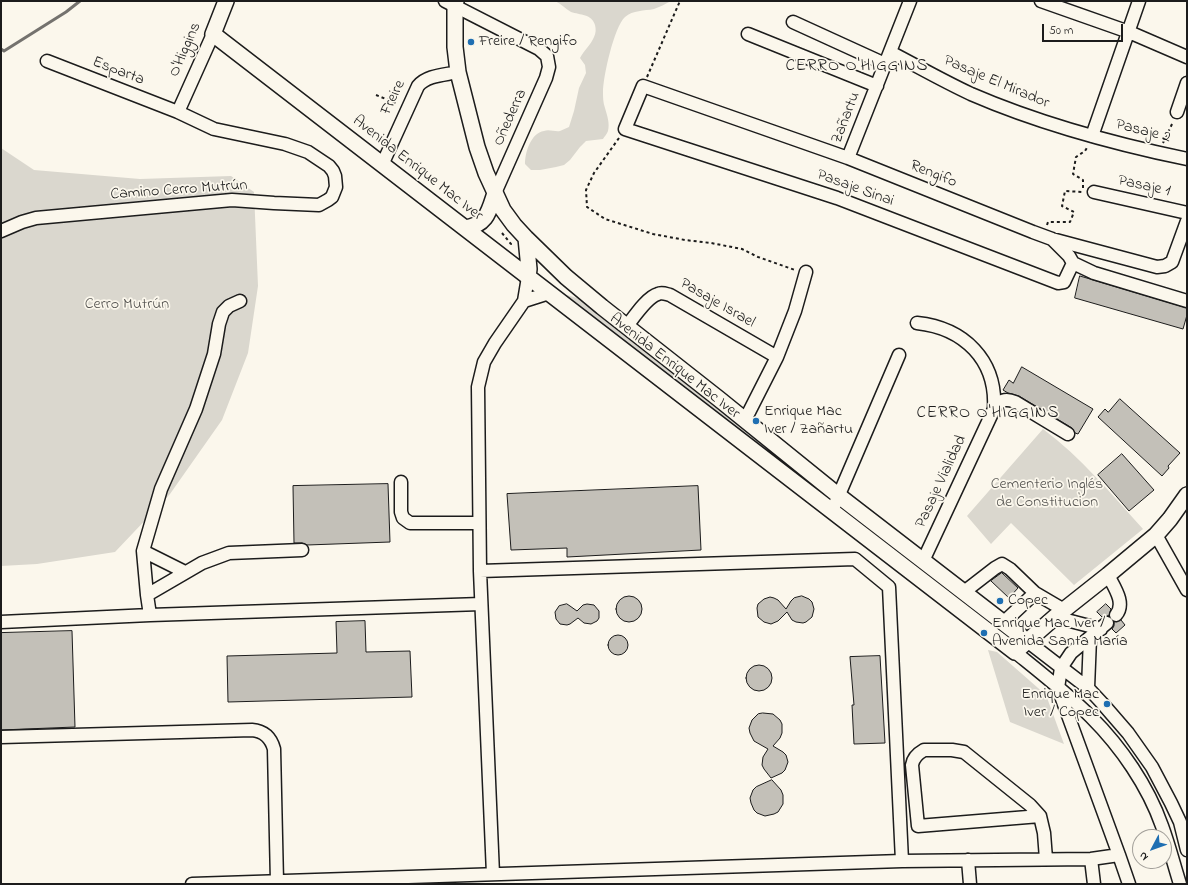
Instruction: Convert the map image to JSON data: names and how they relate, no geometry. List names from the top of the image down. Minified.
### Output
{"streets":{"main road":["O'Higgins","Avenida Enrique Mac Iver"],"street":["Esparta","Pasaje El Mirador","Freire","Oñederra","Zañartu","Pasaje 2","Rengifo","Pasaje 1","Pasaje Sinai","Camino Cerro Mutrún","Pasaje Israel","Pasaje Vialidad"]},"crossings":[["O'Higgins","Esparta"],["O'Higgins","Avenida Enrique Mac Iver"],["O'Higgins","Camino Cerro Mutrún"],["Esparta","Camino Cerro Mutrún"],["Pasaje El Mirador","Zañartu"],["Pasaje El Mirador","Pasaje 2"],["Freire","Avenida Enrique Mac Iver"],["Oñederra","Avenida Enrique Mac Iver"],["Zañartu","Rengifo"],["Avenida Enrique Mac Iver","Pasaje Israel"],["Avenida Enrique Mac Iver","Pasaje Vialidad"]],"districts":["CERRO O'HIGGINS","CERRO O'HIGGINS"],"parks":["Cerro Mutrún","Cementerio Inglés de Constitucion"],"places":["Freire / Rengifo","Enrique Mac Iver / Zañartu","Copec","Enrique Mac Iver / Avenida Santa María","Enrique Mac Iver / Copec"],"scale_bar":"50 m","north":"bottom left"}
